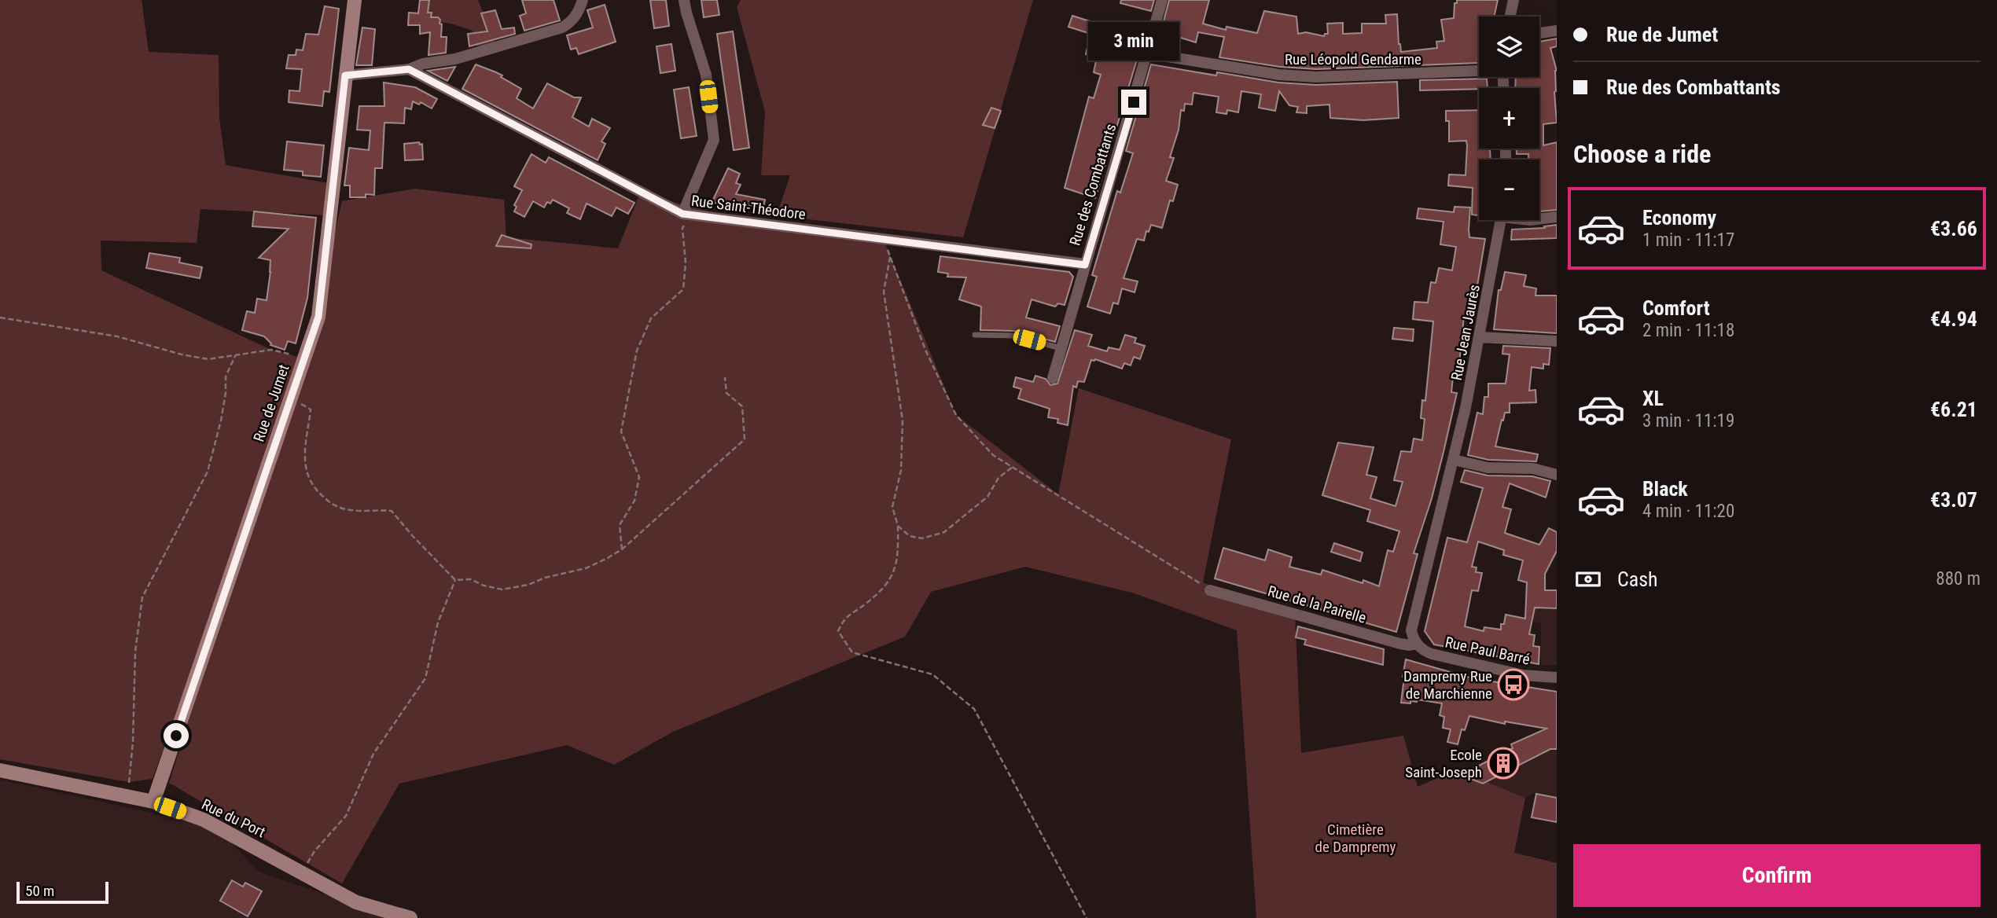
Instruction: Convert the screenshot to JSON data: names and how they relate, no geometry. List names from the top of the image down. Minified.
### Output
{"streets":{"street":["Rue Léopold Gendarme","Rue des Combattants","Rue Saint-Théodore","Rue Jean Jaurès","Rue de Jumet","Rue de la Pairelle","Rue Paul Barré","Rue du Port"]},"crossings":[["Rue Léopold Gendarme","Rue des Combattants"],["Rue des Combattants","Rue Saint-Théodore"],["Rue Jean Jaurès","Rue de la Pairelle"],["Rue Jean Jaurès","Rue Paul Barré"],["Rue de Jumet","Rue du Port"],["Rue de la Pairelle","Rue Paul Barré"]],"parks":["Cimetière de Dampremy"],"places":{"bus stop":["Dampremy Rue de Marchienne"],"building":["Ecole Saint-Joseph"]},"scale_bar":"50 m","page":{"banner":["Rue de Jumet","Rue des Combattants"],"map_buttons":["+","−"],"bubble":"3 min","heading":"Choose a ride","list":[{"name":"Economy","note":"1 min · 11:17","value":"€3.66"},{"name":"Comfort","note":"2 min · 11:18","value":"€4.94"},{"name":"XL","note":"3 min · 11:19","value":"€6.21"},{"name":"Black","note":"4 min · 11:20","value":"€3.07"}],"pay":["Cash","880 m"],"buttons":"Confirm","scale":"50 m"}}
